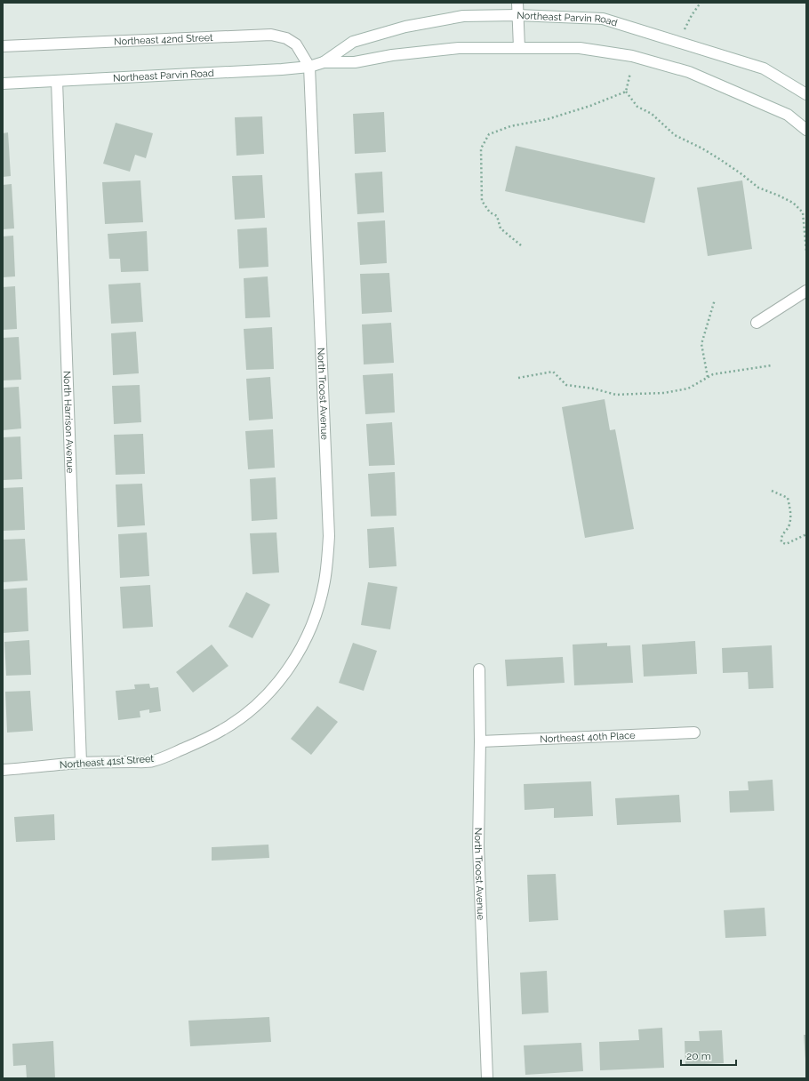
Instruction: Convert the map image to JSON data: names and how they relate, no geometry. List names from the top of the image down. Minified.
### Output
{"streets":{"street":["Northeast Parvin Road","Northeast 42nd Street","North Troost Avenue","North Harrison Avenue","Northeast 40th Place","Northeast 41st Street"]},"crossings":[["Northeast Parvin Road","Northeast 42nd Street"],["Northeast Parvin Road","North Troost Avenue"],["Northeast Parvin Road","North Harrison Avenue"],["Northeast 42nd Street","North Troost Avenue"],["North Troost Avenue","Northeast 40th Place"],["North Troost Avenue","Northeast 41st Street"],["North Harrison Avenue","Northeast 41st Street"]],"scale_bar":"20 m"}
